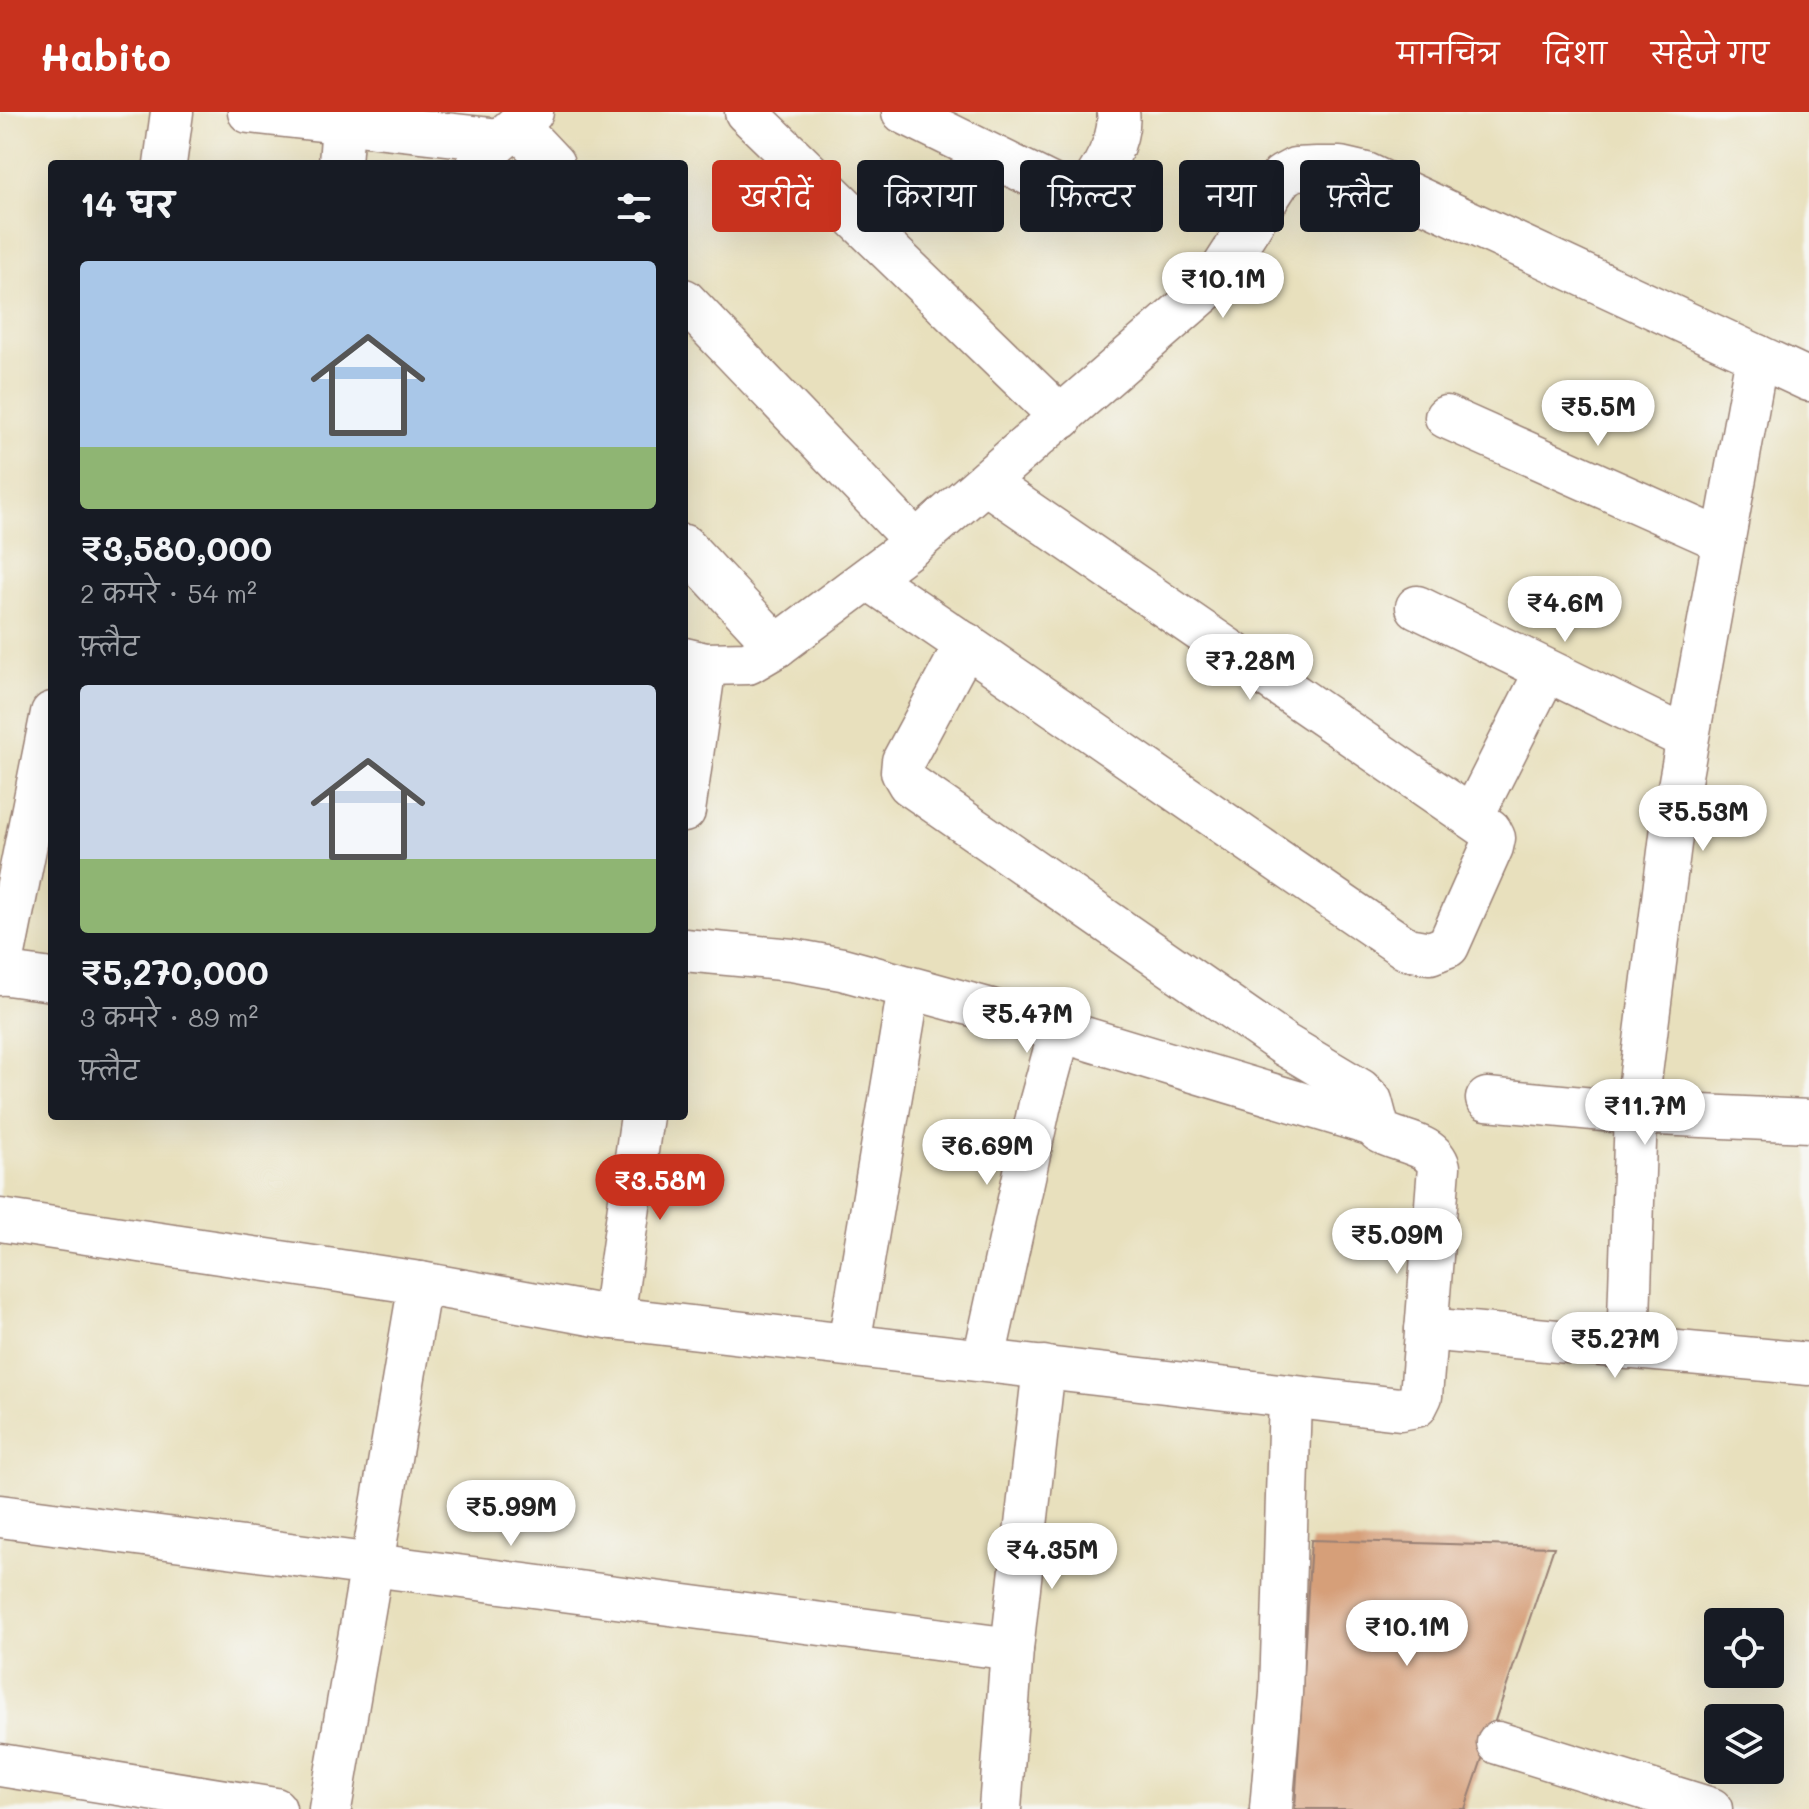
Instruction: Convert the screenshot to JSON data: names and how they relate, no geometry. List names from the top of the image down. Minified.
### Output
{"page":{"header":"Habito","nav":["मानचित्र","दिशा","सहेजे गए"],"chip":["खरीदें","किराया","फ़िल्टर","नया","फ़्लैट"],"heading":"14 घर","price":["₹10.1M","₹5.5M","₹4.6M","₹7.28M","₹5.53M","₹5.47M","₹11.7M","₹6.69M","₹3.58M","₹5.09M","₹5.27M","₹5.99M","₹4.35M","₹10.1M"],"list":[{"name":"₹3,580,000","note":"2 कमरे · 54 m² · फ़्लैट"},{"name":"₹5,270,000","note":"3 कमरे · 89 m² · फ़्लैट"}]}}
